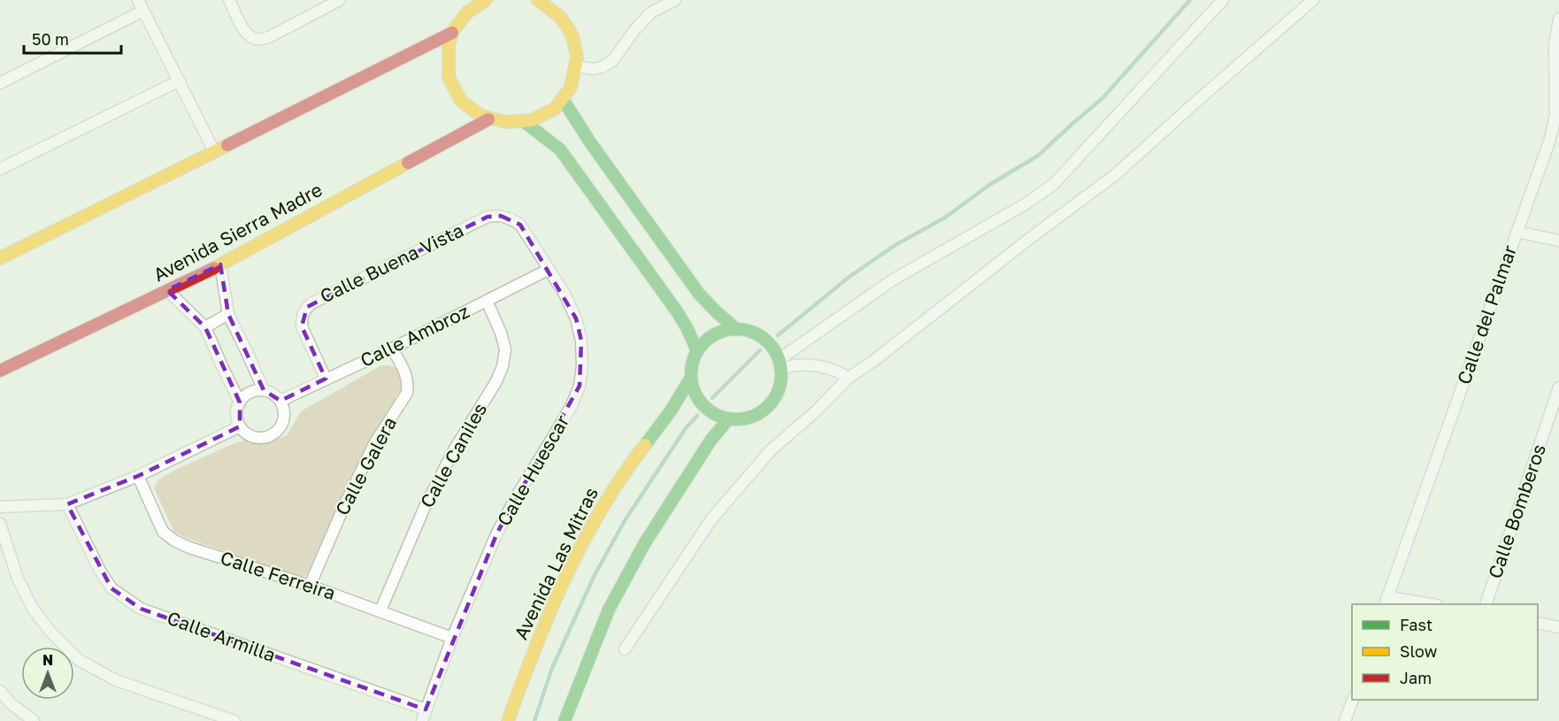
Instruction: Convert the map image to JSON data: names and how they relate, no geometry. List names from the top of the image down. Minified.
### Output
{"streets":{"street":["Avenida Sierra Madre","Calle Buena Vista","Calle del Palmar","Calle Ambroz","Calle Caniles","Calle Galera","Calle Huescar","Calle Bomberos","Avenida Las Mitras","Calle Ferreira","Calle Armilla"]},"crossings":[["Calle Buena Vista","Calle Ambroz"],["Calle Buena Vista","Calle Huescar"],["Calle Ambroz","Calle Caniles"],["Calle Ambroz","Calle Galera"],["Calle Ambroz","Calle Huescar"],["Calle Caniles","Calle Ferreira"],["Calle Galera","Calle Ferreira"],["Calle Huescar","Calle Ferreira"],["Calle Huescar","Calle Armilla"]],"legend":["Fast","Slow","Jam"],"scale_bar":"50 m","north":"top"}
